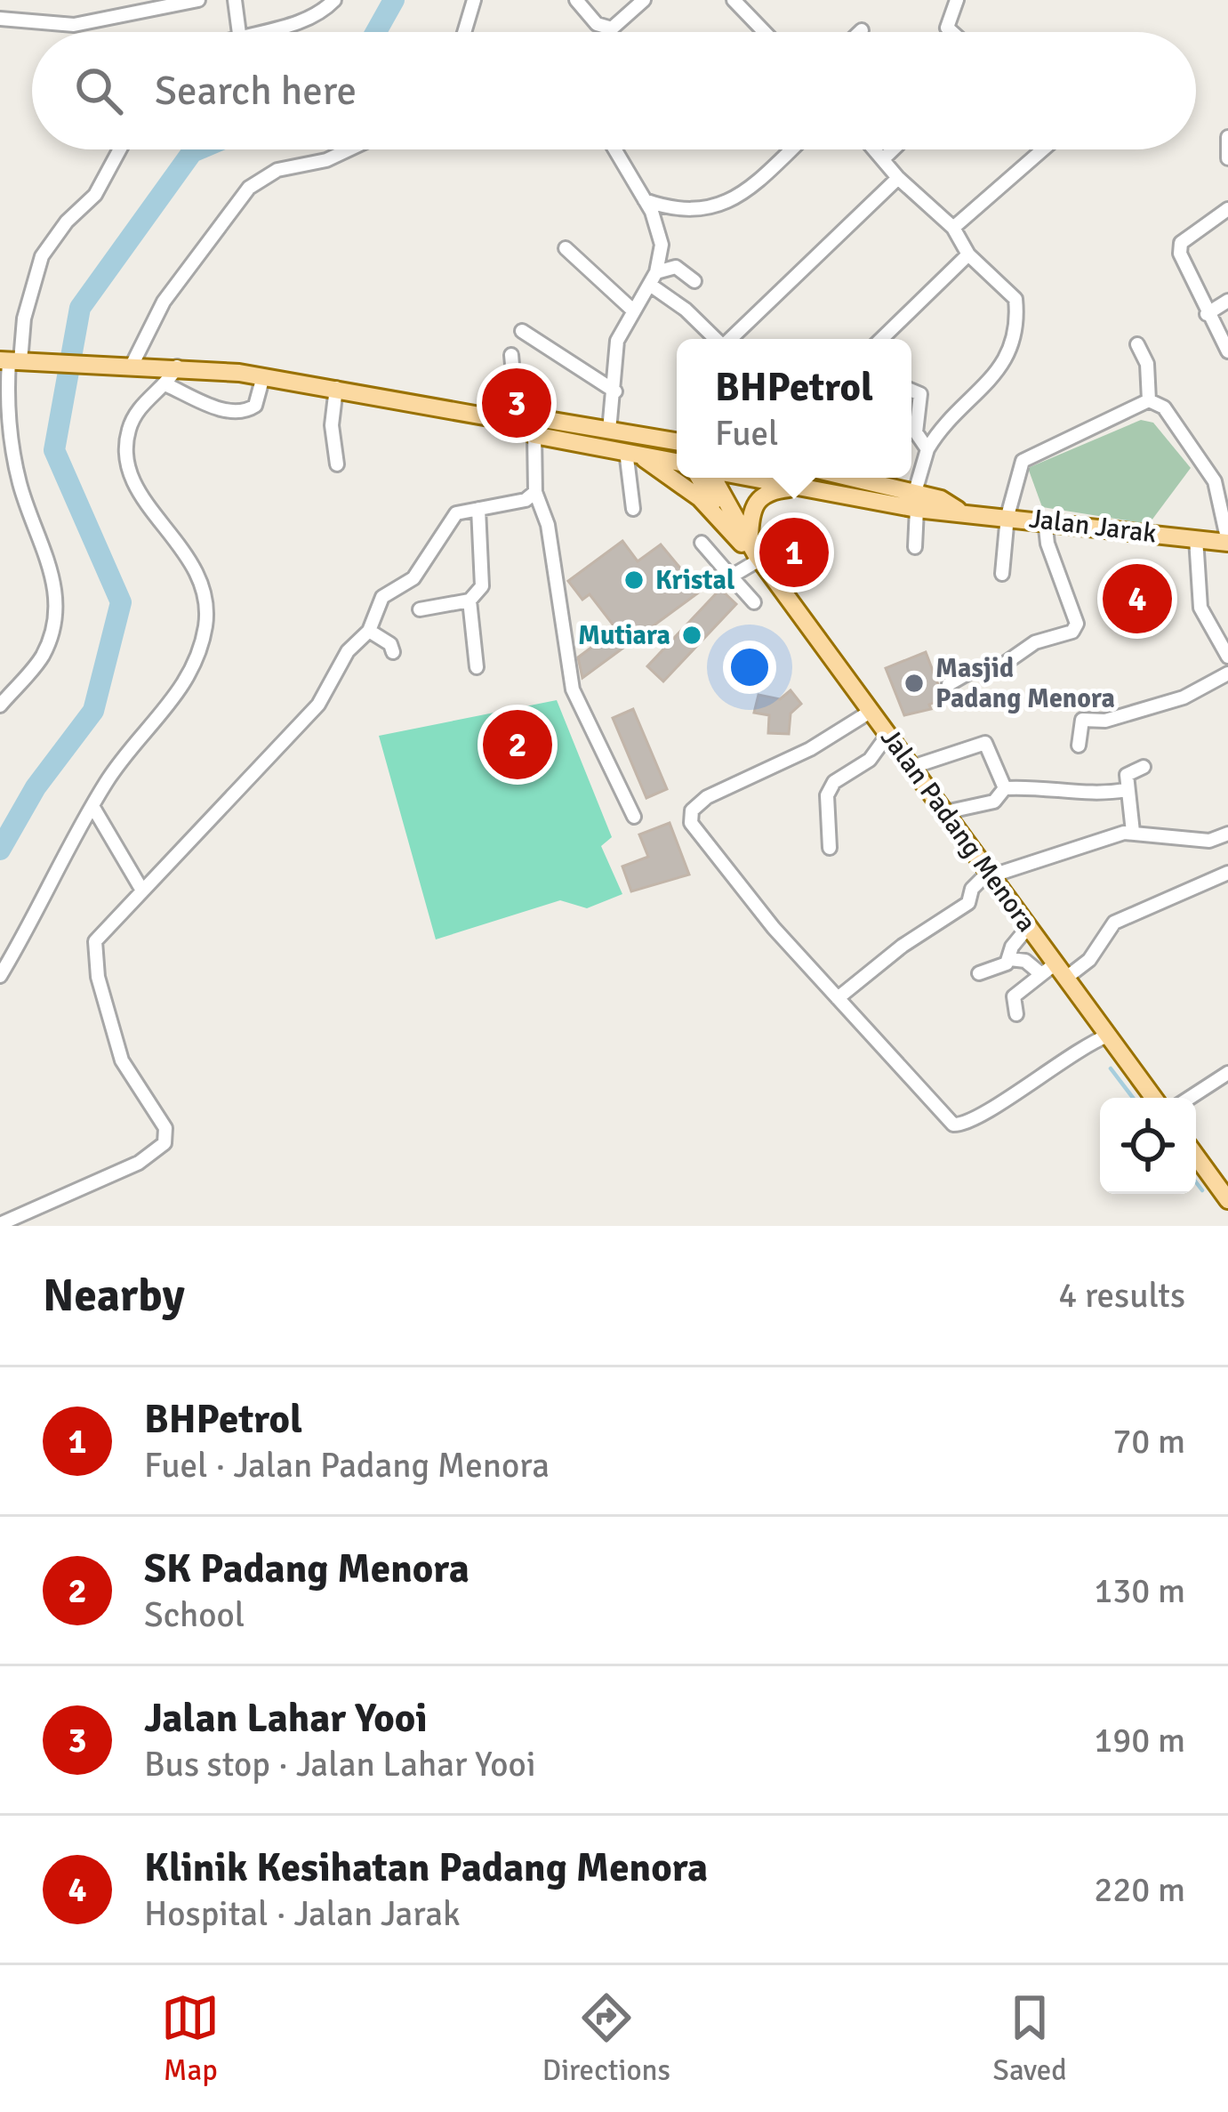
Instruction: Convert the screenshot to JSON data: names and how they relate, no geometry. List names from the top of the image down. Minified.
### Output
{"streets":{"main road":["Jalan Jarak","Jalan Padang Menora"]},"places":["Kristal","Mutiara","Masjid Padang Menora"],"page":{"search":"Search here","popup":["BHPetrol","Fuel"],"pins":["3","1","4","2"],"heading":["Nearby","4 results"],"list":[{"mark":"1","name":"BHPetrol","note":"Fuel · Jalan Padang Menora","value":"70 m"},{"mark":"2","name":"SK Padang Menora","note":"School","value":"130 m"},{"mark":"3","name":"Jalan Lahar Yooi","note":"Bus stop · Jalan Lahar Yooi","value":"190 m"},{"mark":"4","name":"Klinik Kesihatan Padang Menora","note":"Hospital · Jalan Jarak","value":"220 m"}],"nav":["Map","Directions","Saved"]}}
